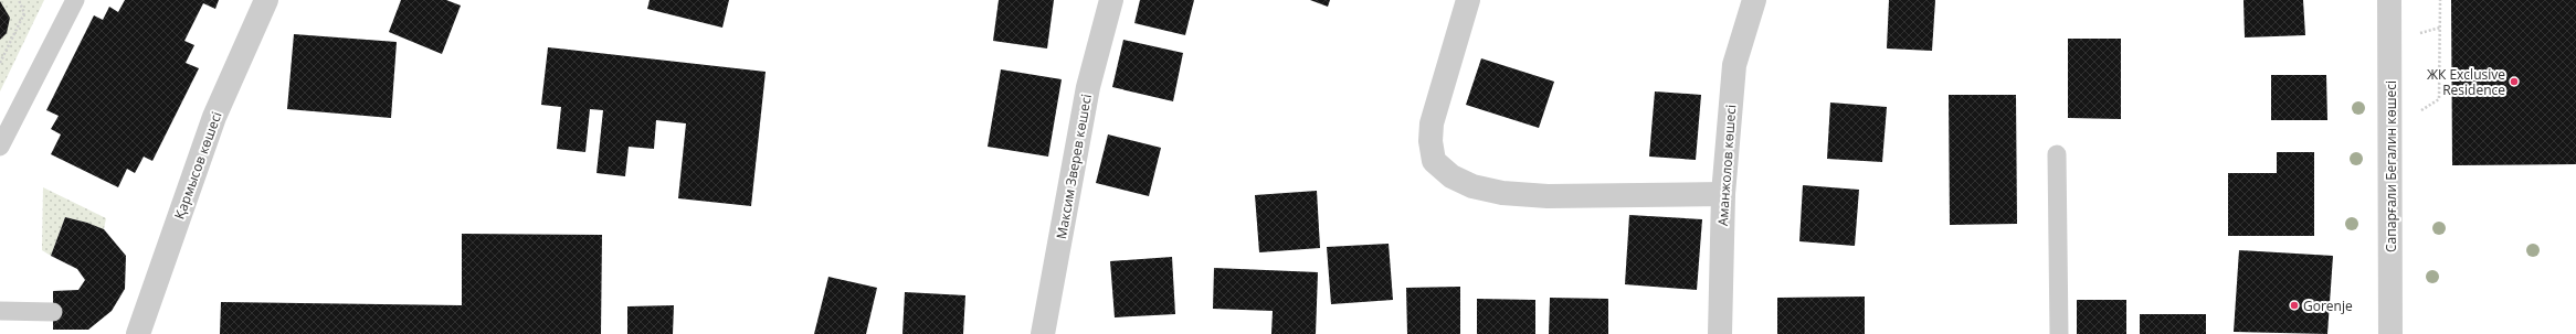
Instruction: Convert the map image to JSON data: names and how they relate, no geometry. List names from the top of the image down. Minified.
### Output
{"streets":{"street":["Қармысов көшесі","Аманжолов көшесі","Максим Зверев көшесі","Сапарғали Бегалин көшесі"]},"places":["ЖК Exclusive Residence","Gorenje"]}
